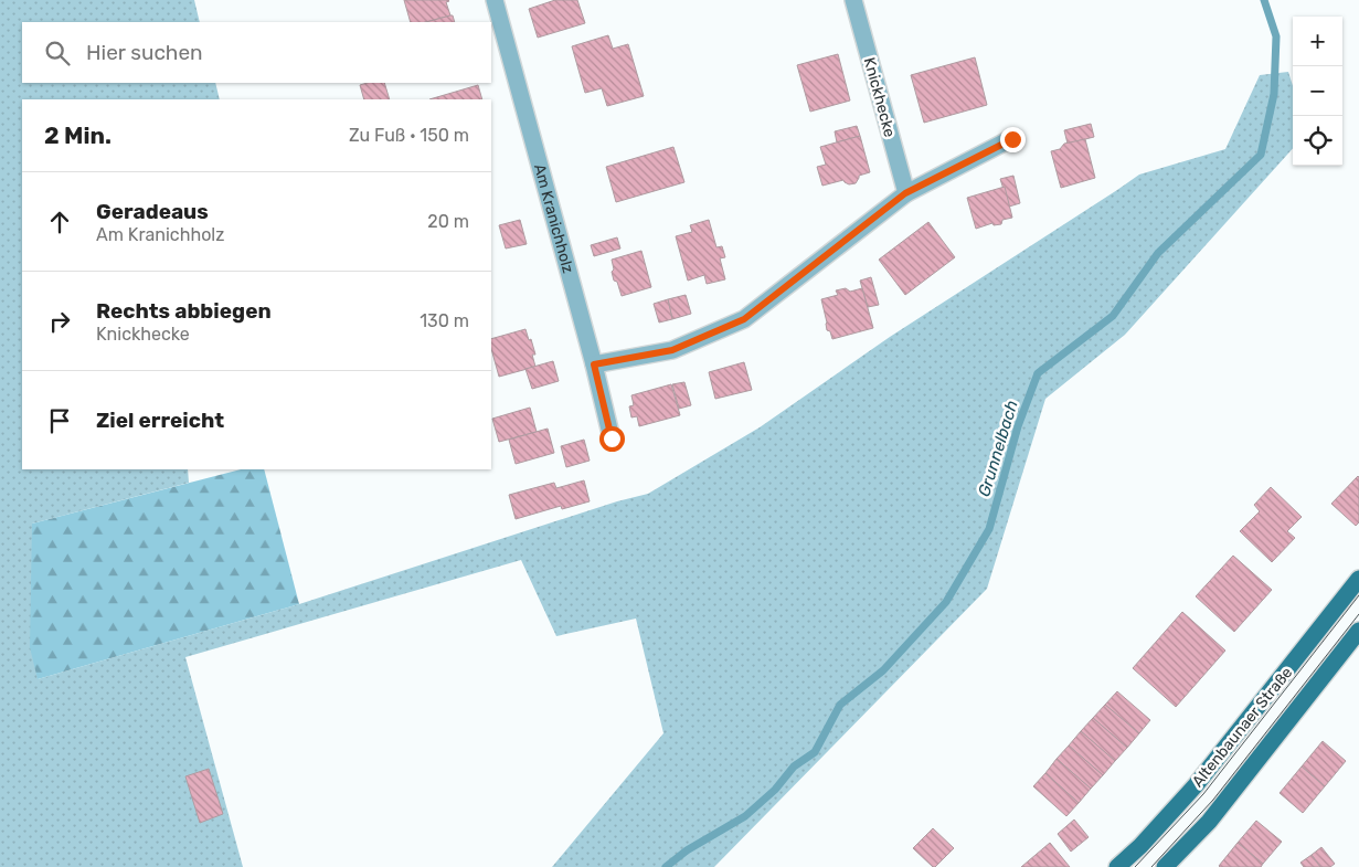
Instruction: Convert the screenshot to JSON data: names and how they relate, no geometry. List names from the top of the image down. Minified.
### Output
{"streets":{"main road":["Altenbaunaer Straße"],"street":["Knickhecke","Am Kranichholz"]},"water":["Grunnelbach"],"page":{"map_buttons":["+","−"],"search":"Hier suchen","heading":["2 Min.","Zu Fuß · 150 m"],"list":[["Geradeaus","Am Kranichholz","20 m"],["Rechts abbiegen","Knickhecke","130 m"],"Ziel erreicht"]}}
